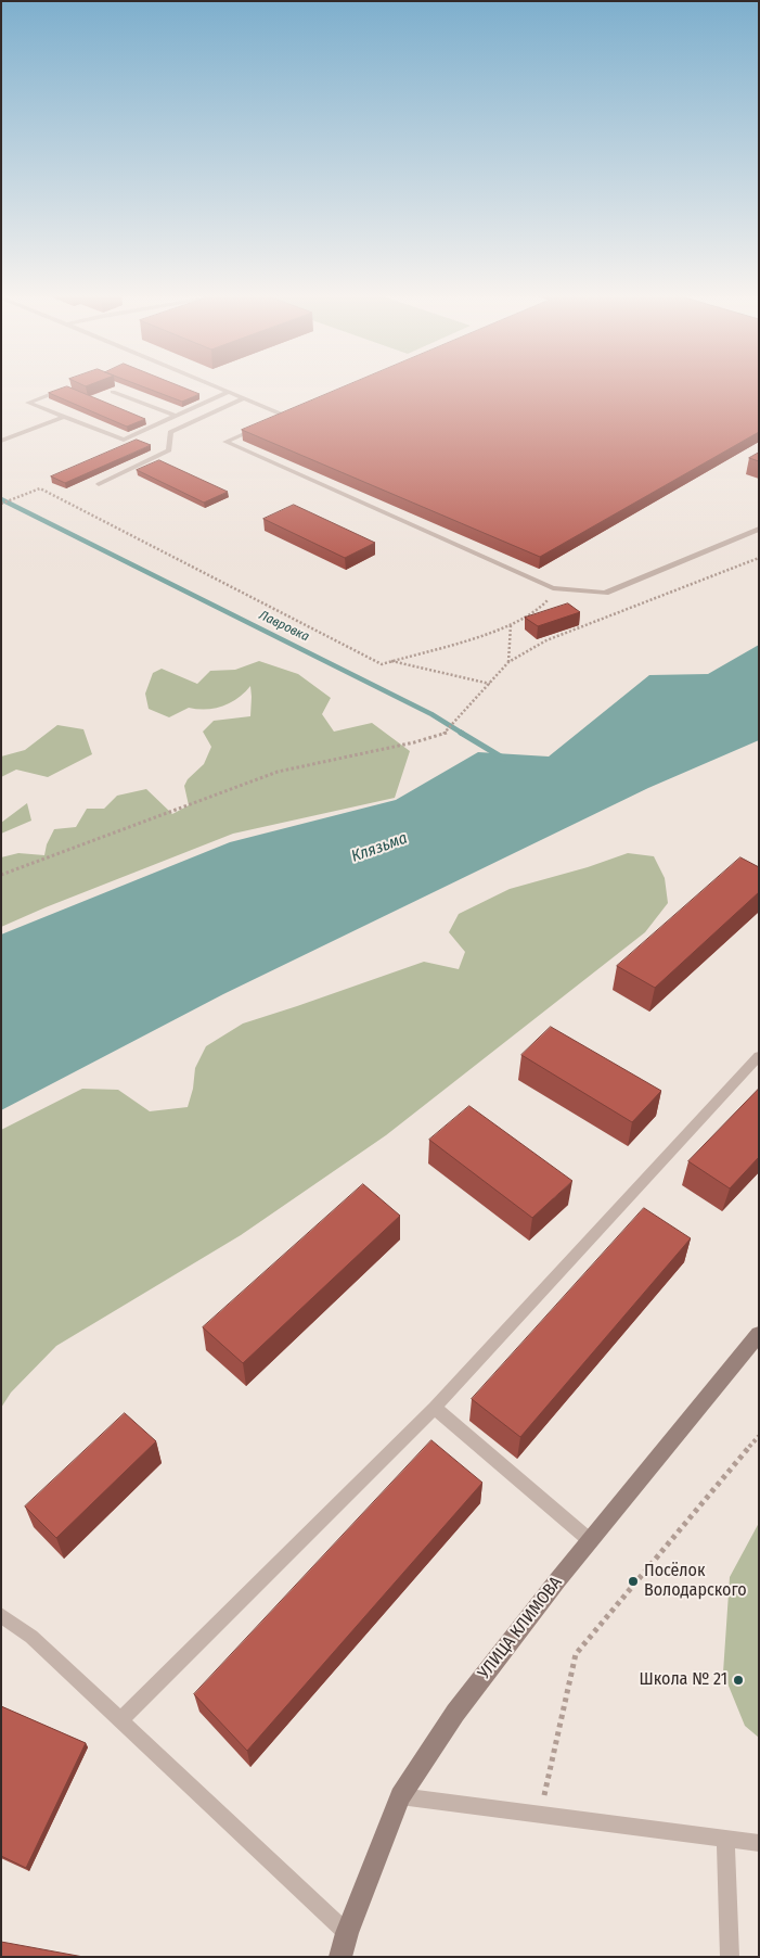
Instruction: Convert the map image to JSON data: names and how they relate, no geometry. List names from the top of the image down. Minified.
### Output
{"streets":{"main road":["УЛИЦА КЛИМОВА"]},"water":["Лавровка","Клязьма"],"places":["Посёлок Володарского","Школа № 21"]}
